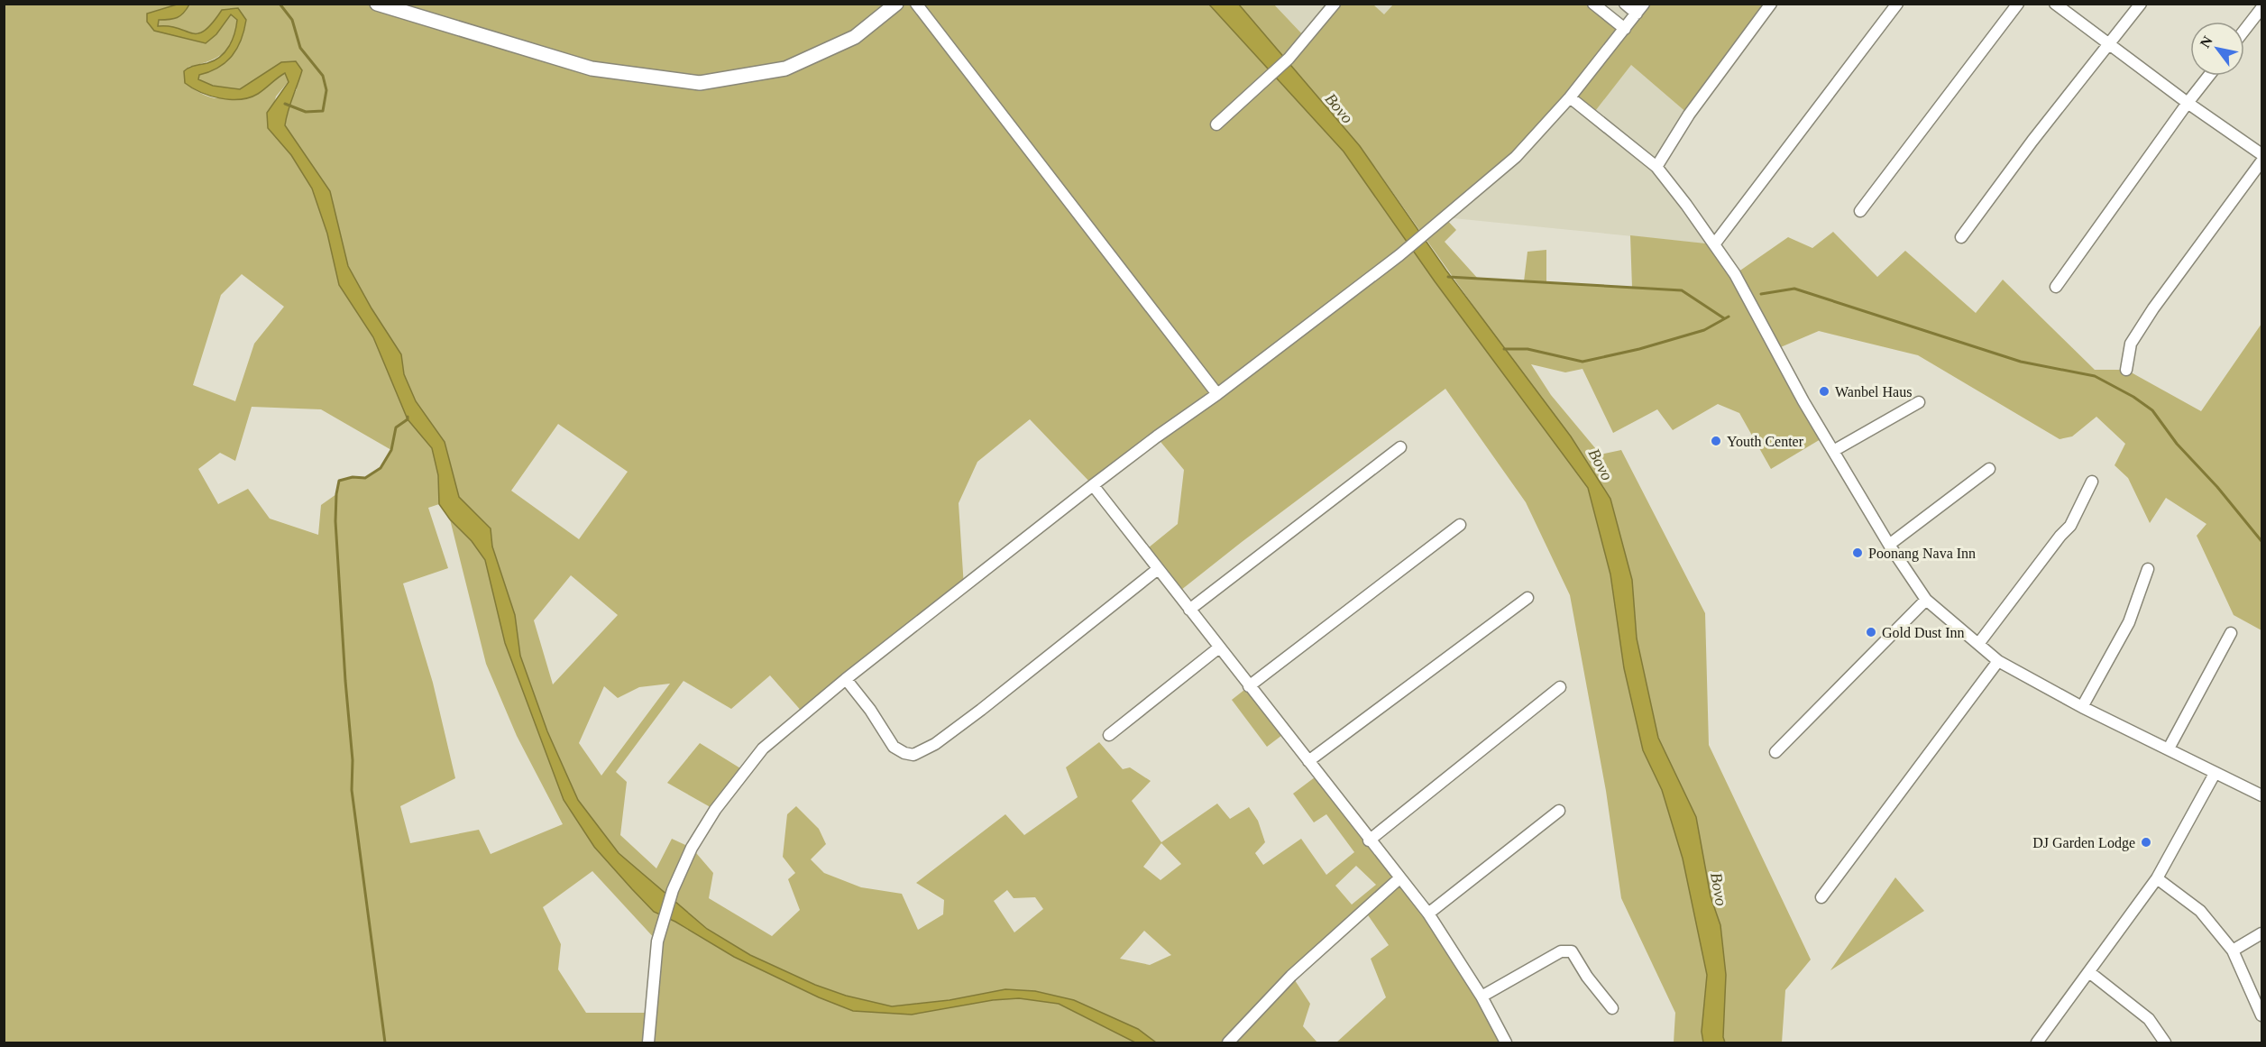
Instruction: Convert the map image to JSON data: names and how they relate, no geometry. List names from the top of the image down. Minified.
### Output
{"water":["Bovo"],"places":["Wanbel Haus","Youth Center","Poonang Nava Inn","Gold Dust Inn","DJ Garden Lodge"],"north":"top left"}
